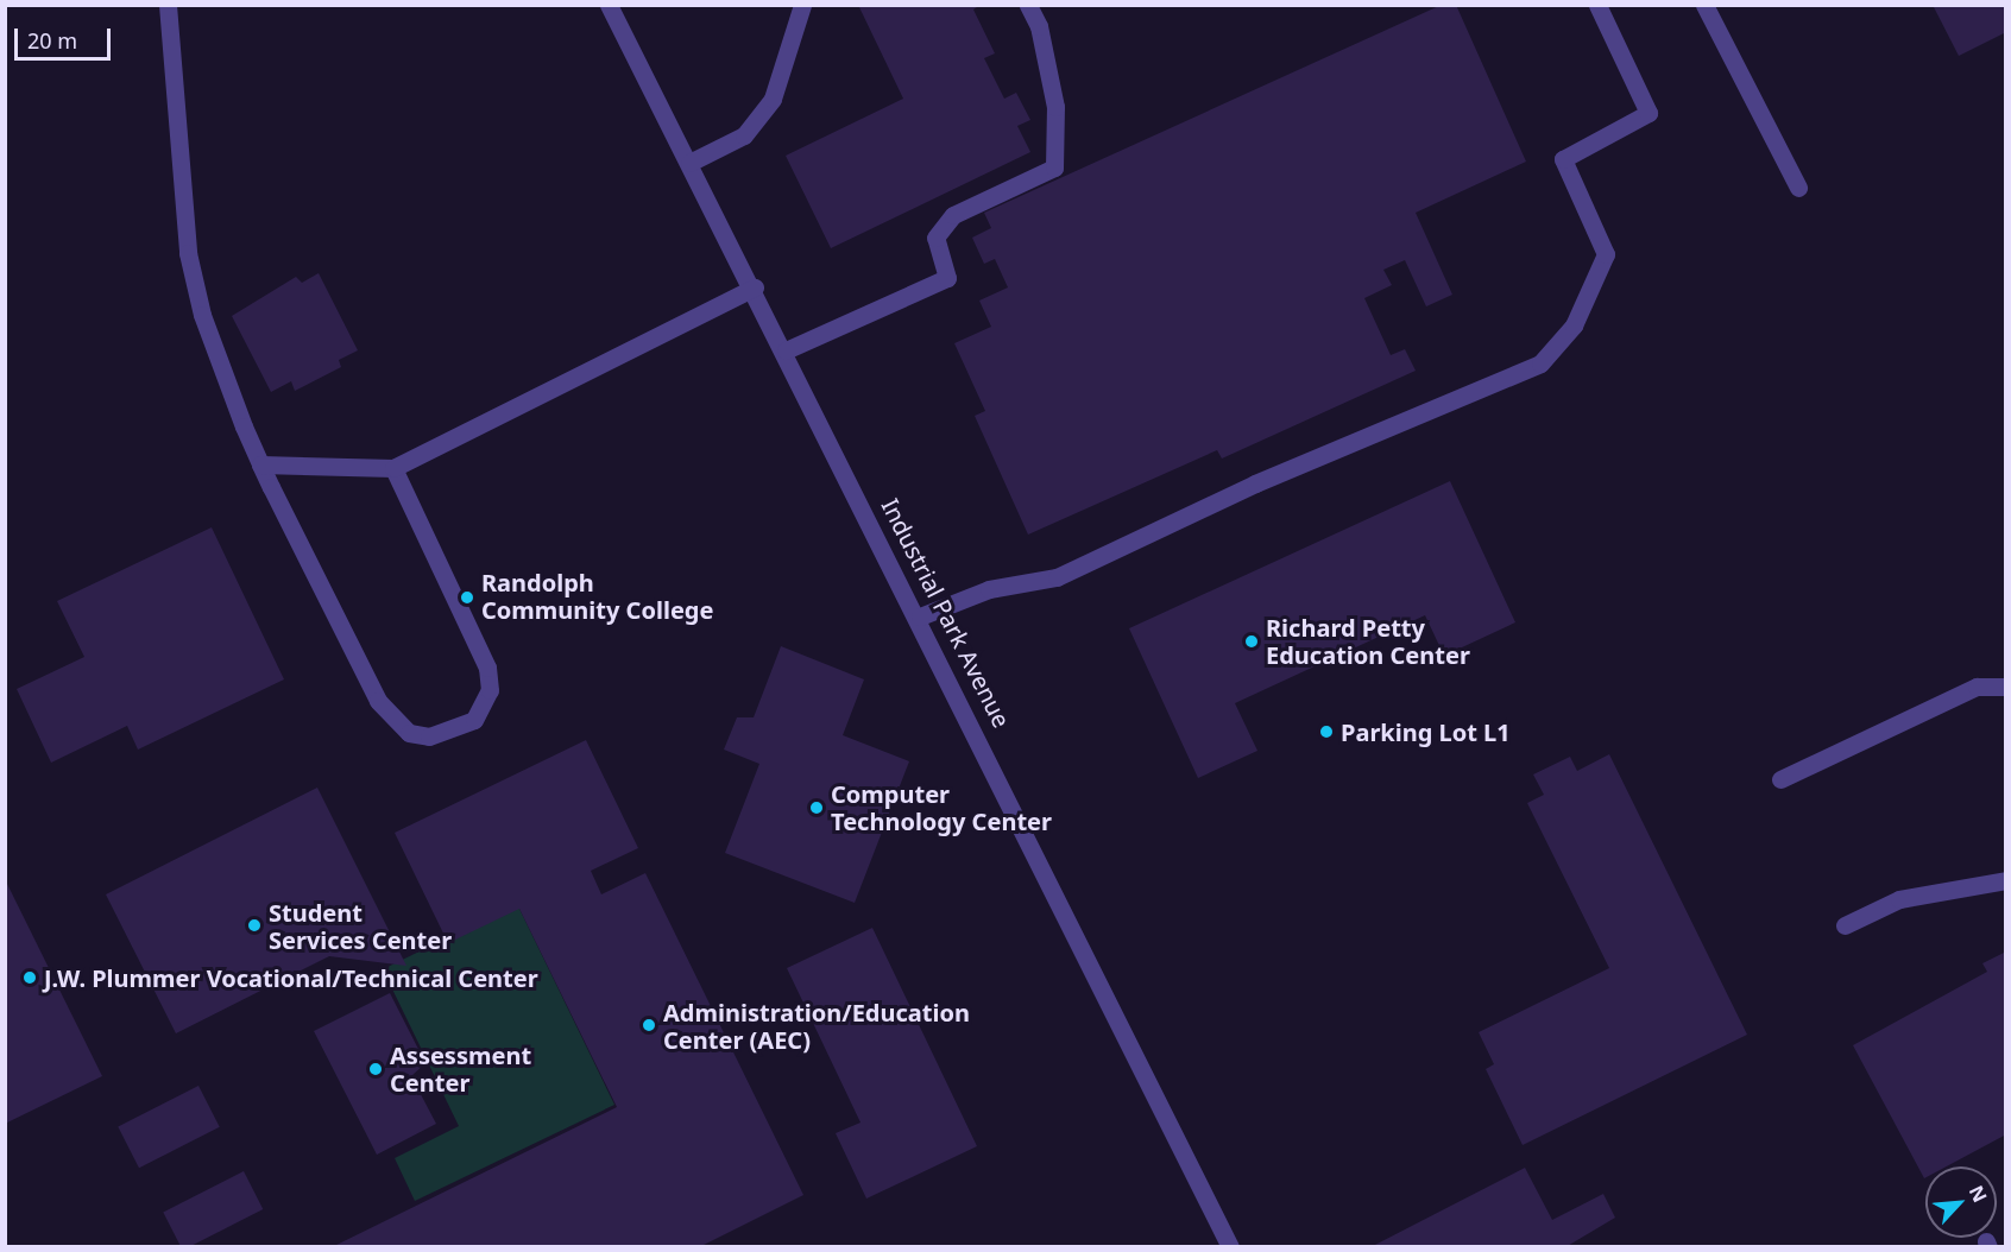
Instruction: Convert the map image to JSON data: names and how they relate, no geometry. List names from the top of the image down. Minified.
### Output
{"streets":{"street":["Industrial Park Avenue"]},"places":["Randolph Community College","Richard Petty Education Center","Parking Lot L1","Computer Technology Center","Student Services Center","J.W. Plummer Vocational/Technical Center","Administration/Education Center (AEC)","Assessment Center"],"scale_bar":"20 m","north":"top right"}
